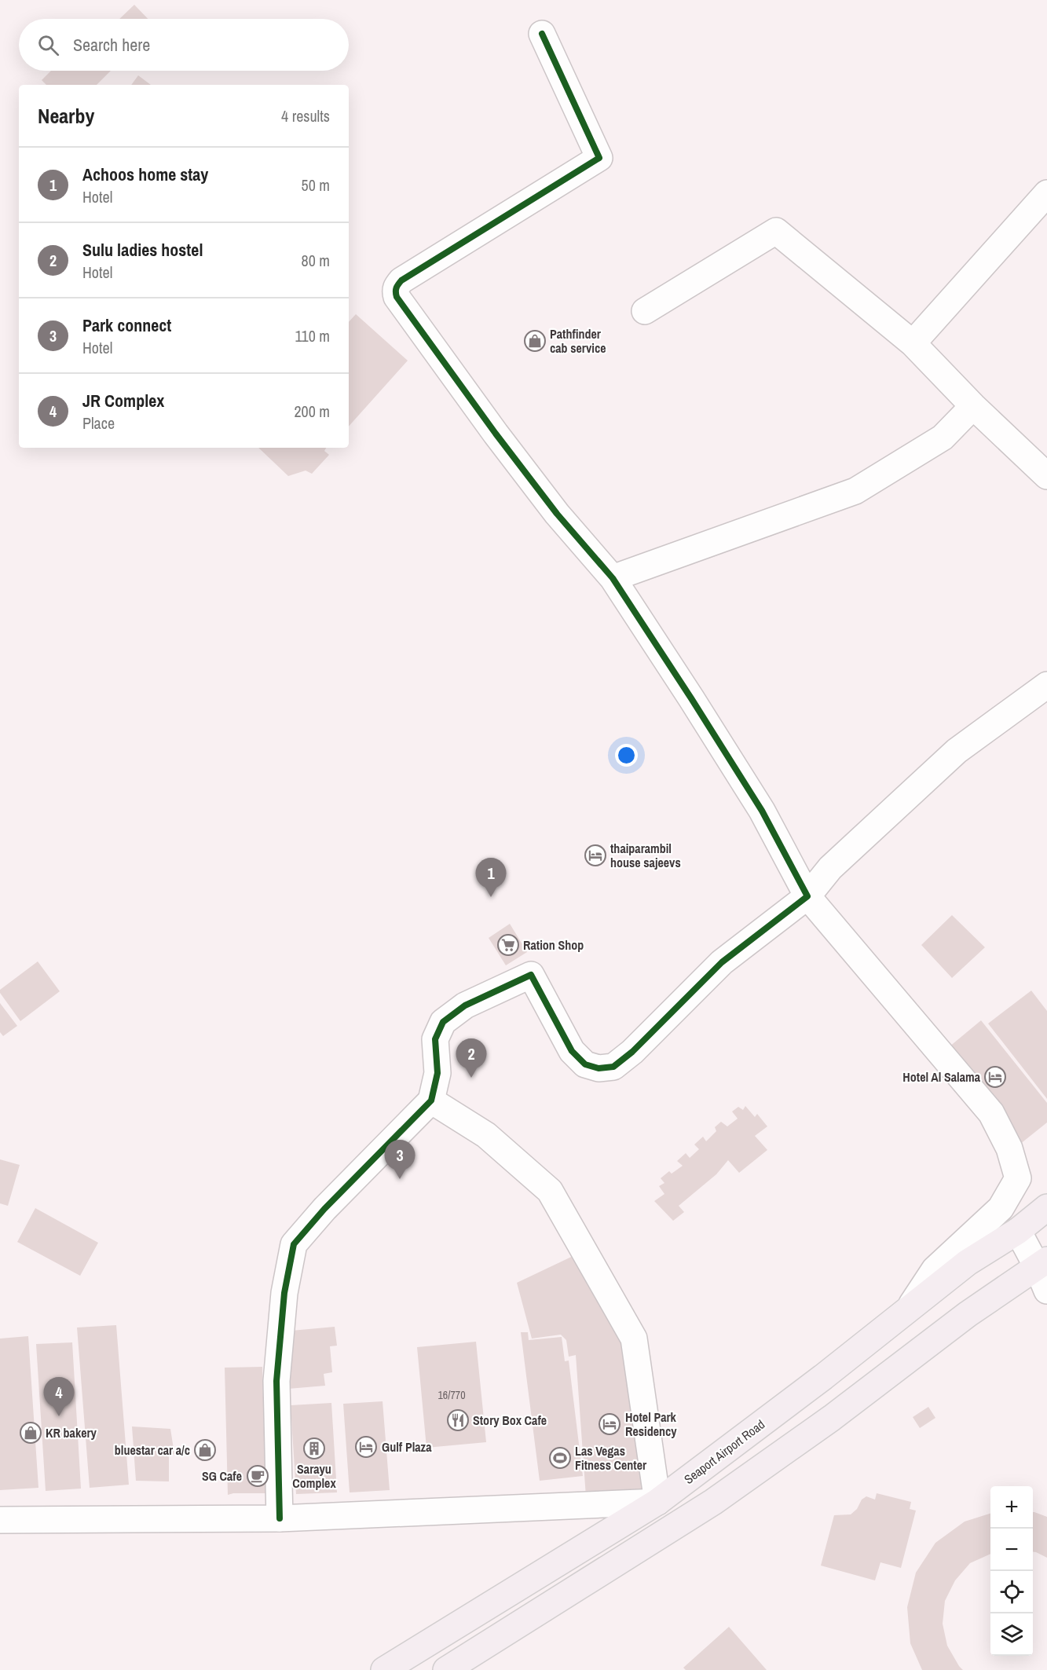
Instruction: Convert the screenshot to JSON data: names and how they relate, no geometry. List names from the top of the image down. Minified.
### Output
{"streets":{"main road":["Seaport Airport Road"]},"places":{"shop":["Pathfinder cab service","KR bakery","bluestar car a/c"],"hotel":["thaiparambil house sajeevs","Hotel Al Salama","Hotel Park Residency","Gulf Plaza"],"supermarket":["Ration Shop"],"restaurant":["Story Box Cafe"],"building":["Sarayu Complex"],"sports":["Las Vegas Fitness Center"],"cafe":["SG Cafe"]},"house_numbers":["16/770"],"page":{"search":"Search here","heading":["Nearby","4 results"],"list":[{"mark":"1","name":"Achoos home stay","note":"Hotel","value":"50 m"},{"mark":"2","name":"Sulu ladies hostel","note":"Hotel","value":"80 m"},{"mark":"3","name":"Park connect","note":"Hotel","value":"110 m"},{"mark":"4","name":"JR Complex","note":"Place","value":"200 m"}],"pins":["1","2","3","4"],"map_buttons":["+","−"]}}
